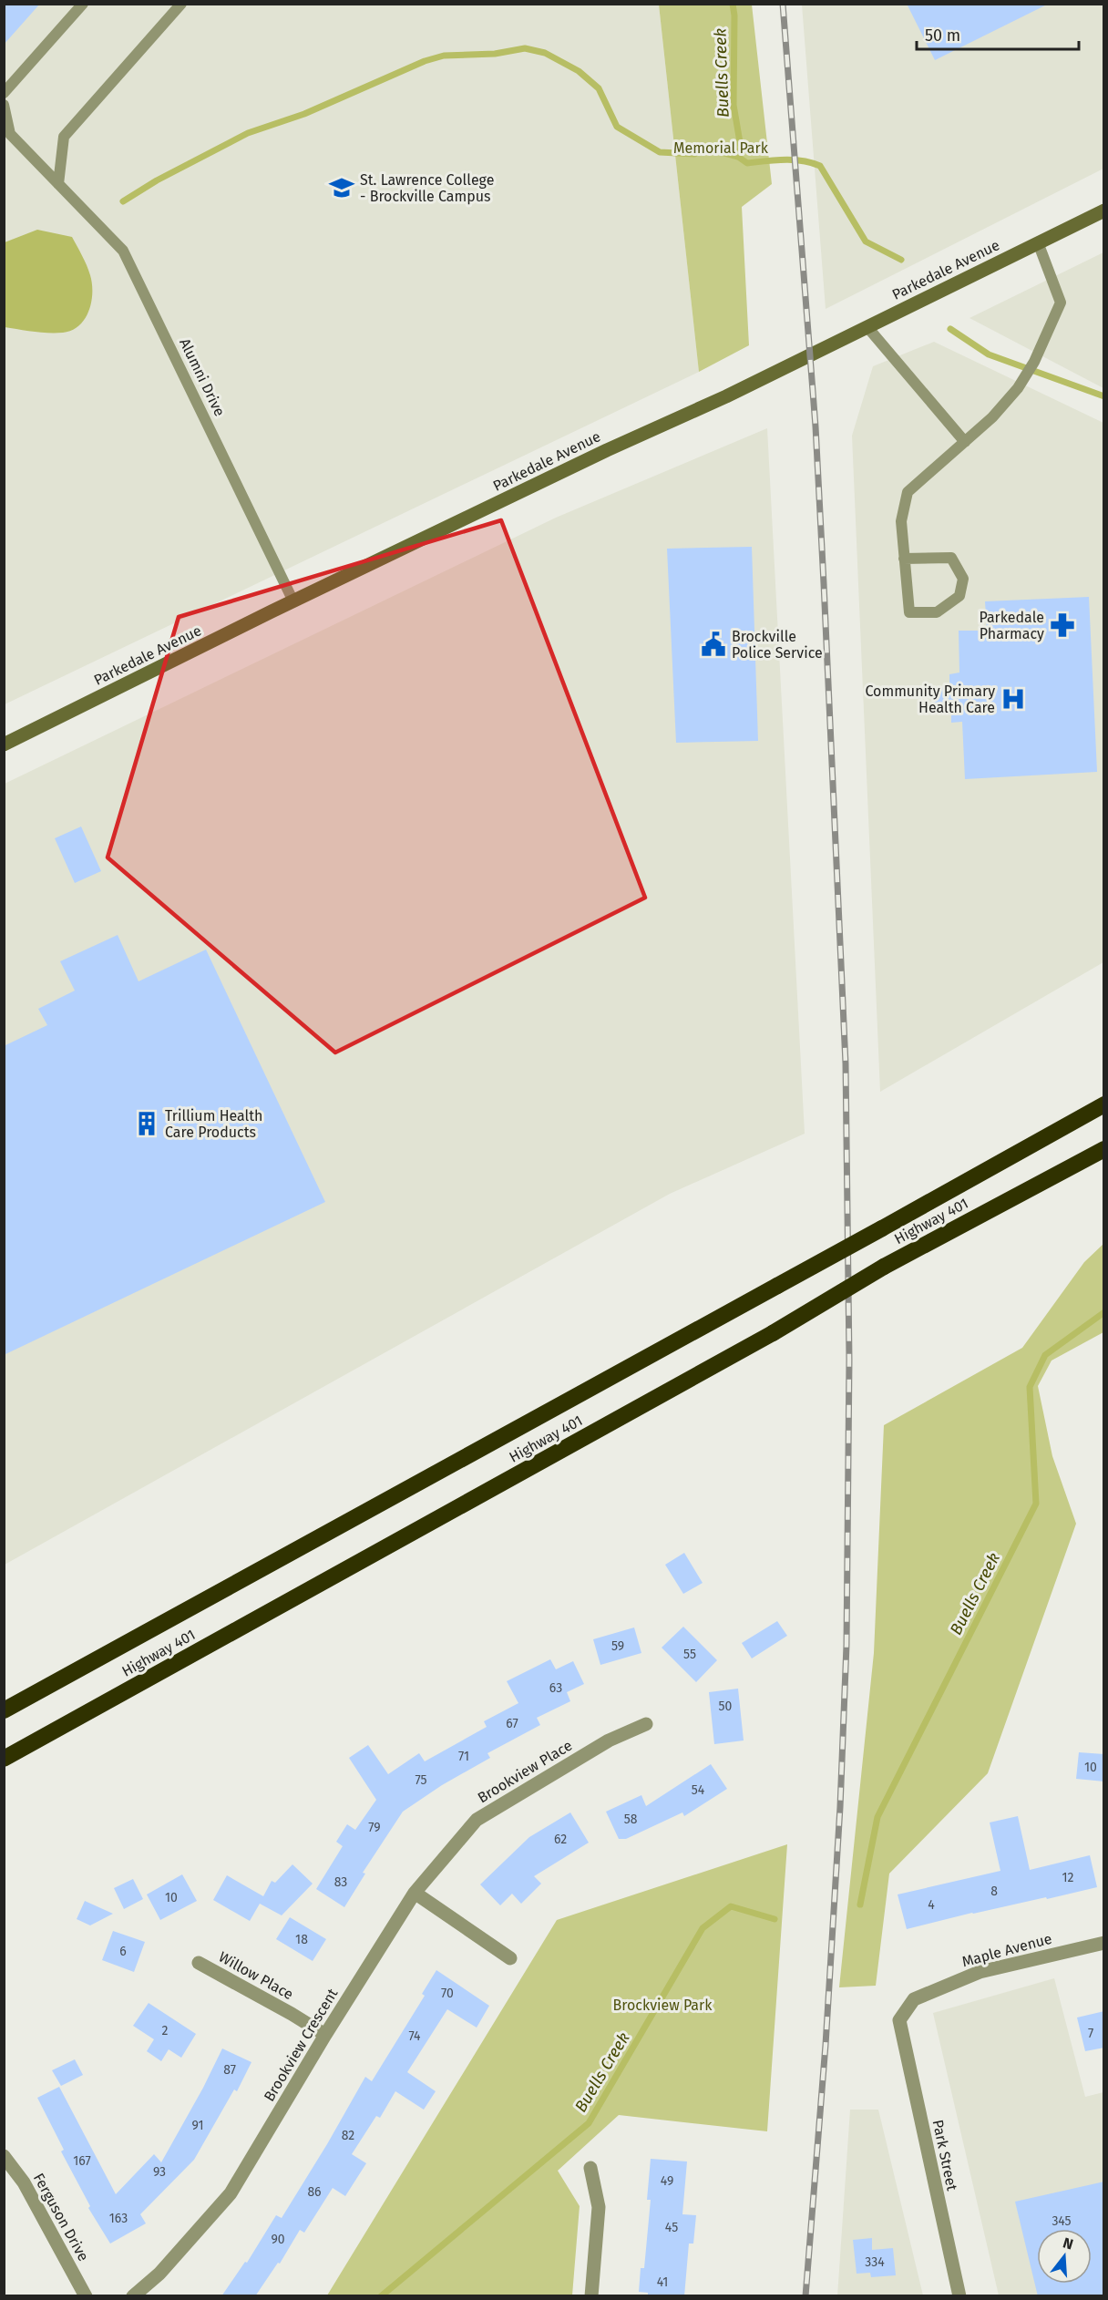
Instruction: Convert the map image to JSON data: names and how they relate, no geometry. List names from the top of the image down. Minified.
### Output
{"streets":{"highway":["Highway 401"],"main road":["Parkedale Avenue"],"street":["Brookview Place","Maple Avenue","Willow Place","Brookview Crescent","Park Street","Ferguson Drive"],"lane":["Alumni Drive"]},"crossings":[["Parkedale Avenue","Alumni Drive"],["Brookview Place","Brookview Crescent"],["Maple Avenue","Park Street"],["Willow Place","Brookview Crescent"]],"water":["Buells Creek"],"parks":["Memorial Park","Brockview Park"],"places":{"school or university":["St. Lawrence College - Brockville Campus"],"pharmacy":["Parkedale Pharmacy"],"public building":["Brockville Police Service"],"hospital":["Community Primary Health Care"],"building":["Trillium Health Care Products"]},"house_numbers":["59","55","63","50","67","71","10","75","54","58","79","62","12","83","8","10","4","18","6","70","2","7","74","87","91","82","167","93","49","86","163","345","45","90","334","41"],"scale_bar":"50 m","north":"top"}
